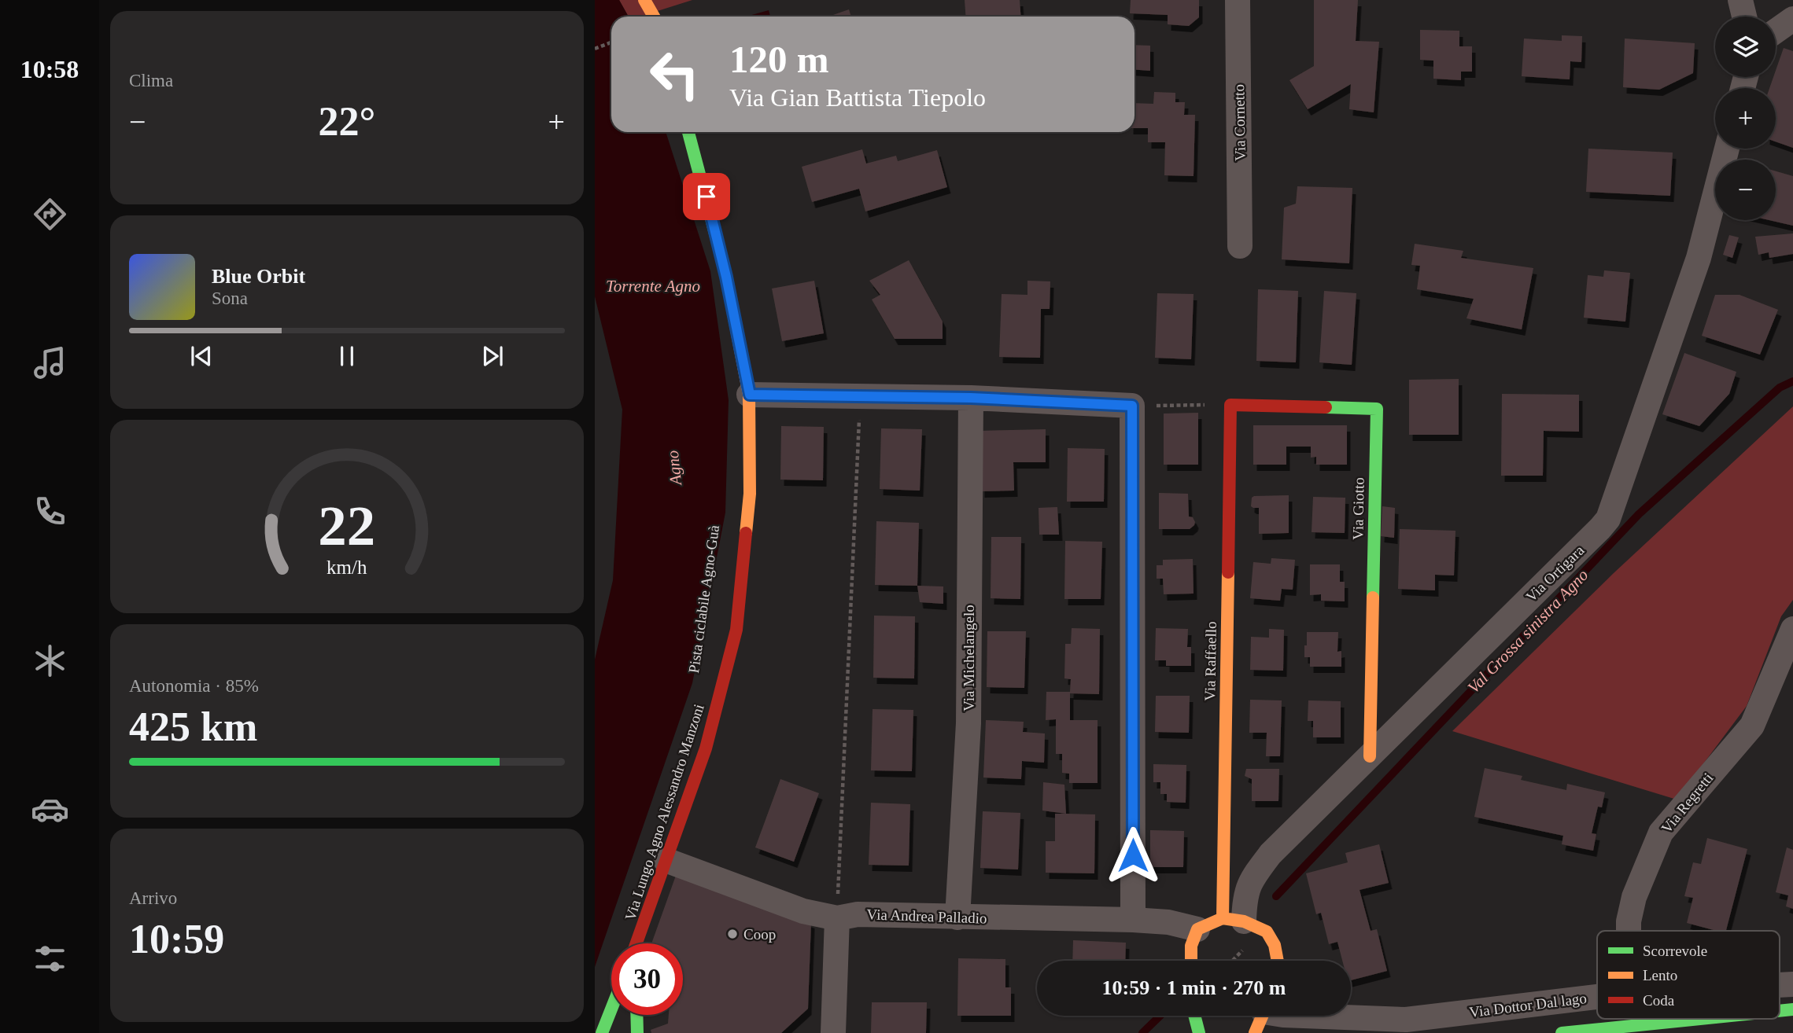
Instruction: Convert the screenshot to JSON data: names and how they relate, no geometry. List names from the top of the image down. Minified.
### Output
{"streets":{"main road":["Via Giotto","Via Raffaello","Via Lungo Agno Alessandro Manzoni"],"street":["Via Cornetto","Via Ortigara","Via Michelangelo","Via Regretti","Via Andrea Palladio","Via Dottor Dal lago"]},"crossings":[["Via Giotto","Via Ortigara"],["Via Giotto","Via Raffaello"],["Via Ortigara","Via Raffaello"],["Via Michelangelo","Via Andrea Palladio"],["Via Lungo Agno Alessandro Manzoni","Via Andrea Palladio"]],"water":["Torrente Agno","Agno","Val Grossa sinistra Agno"],"places":["Coop"],"legend":["Scorrevole","Lento","Coda"],"page":{"tabs":"10:58","tile":["Clima",["Autonomia · 85%","425 km"],["Arrivo","10:59"]],"map_buttons":["+","−"],"turn":["120 m","Via Gian Battista Tiepolo"],"heat":["−","22°","+"],"song":["Blue Orbit","Sona"],"limit":"30","trip":"10:59 · 1 min · 270 m","gauge":["22","km/h"]}}
